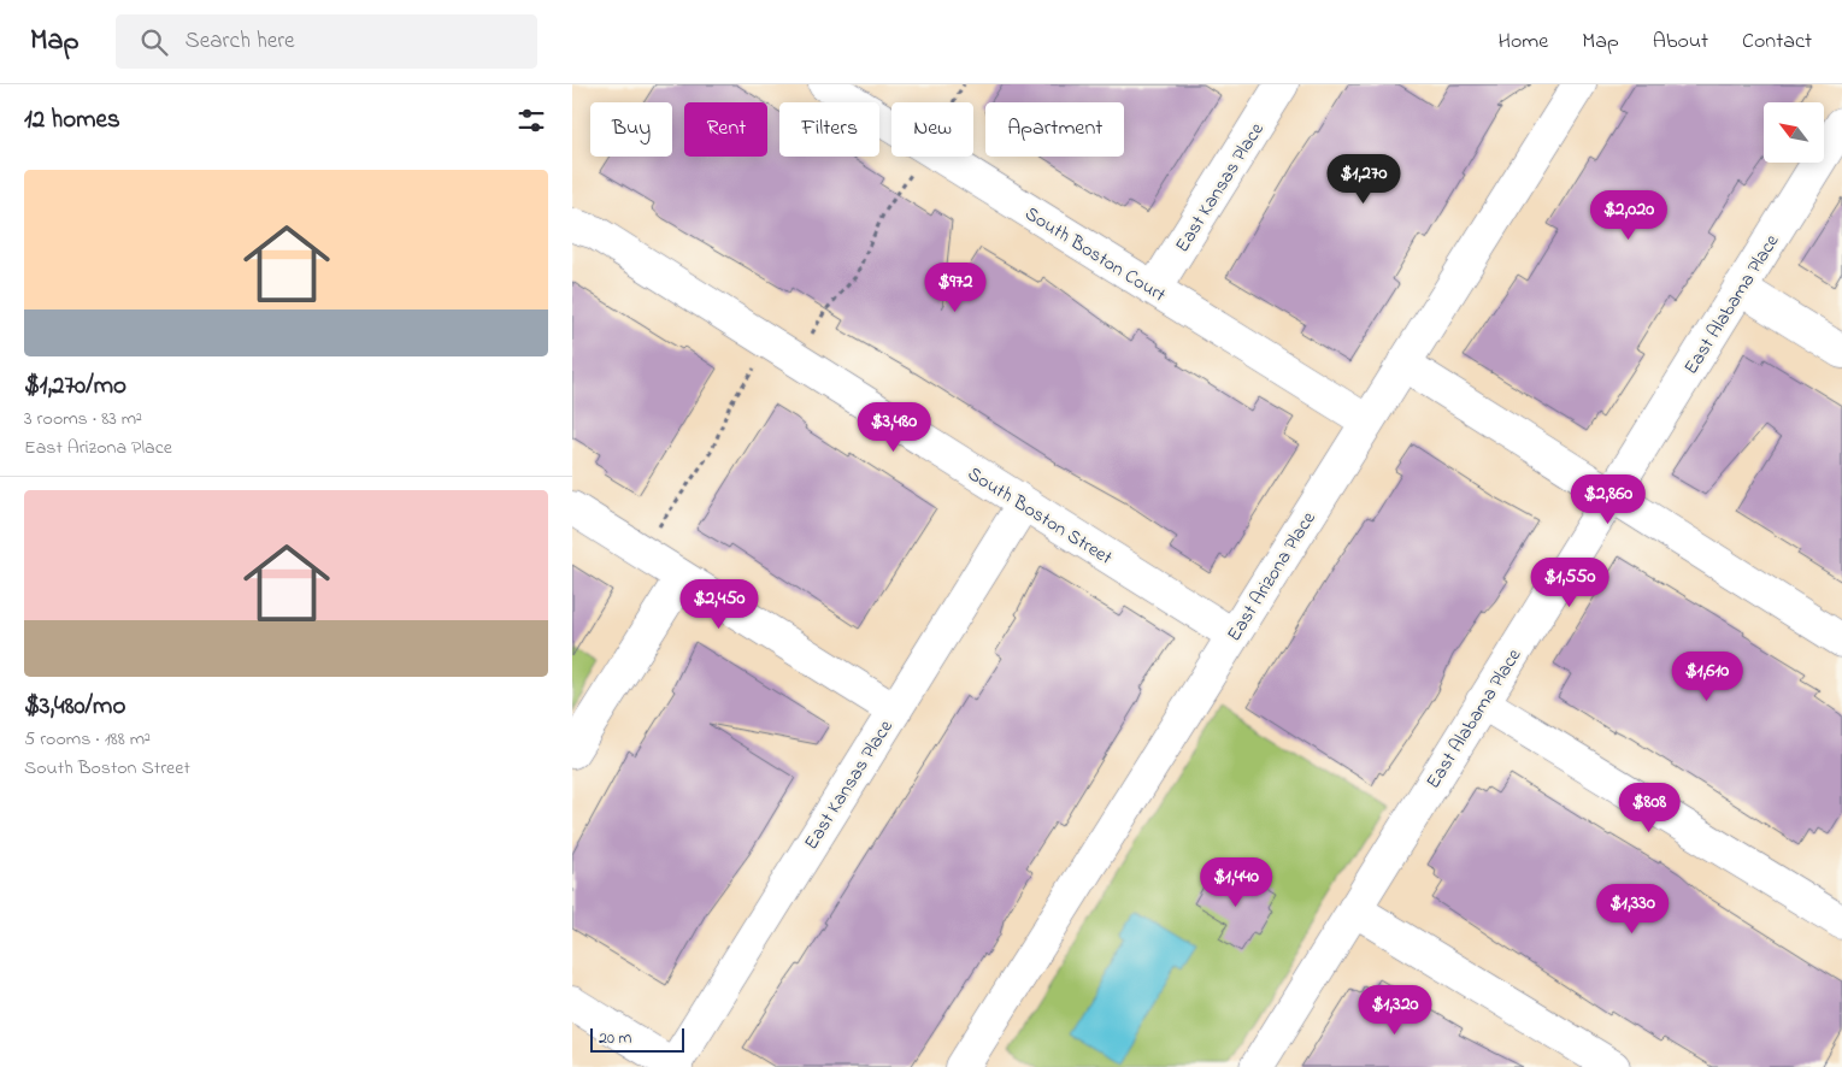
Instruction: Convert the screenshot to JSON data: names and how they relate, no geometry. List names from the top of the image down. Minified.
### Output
{"streets":{"street":["East Kansas Place","South Boston Court","East Alabama Place","South Boston Street","East Arizona Place"]},"crossings":[["East Kansas Place","South Boston Court"],["East Kansas Place","South Boston Street"],["South Boston Court","East Arizona Place"],["South Boston Street","East Arizona Place"]],"scale_bar":"20 m","north":"top left","page":{"header":"Map","search":"Search here","nav":["Home","Map","About","Contact"],"heading":"12 homes","chip":["Buy","Rent","Filters","New","Apartment"],"price":["$1,270","$2,020","$972","$3,480","$2,860","$1,550","$2,450","$1,610","$808","$1,440","$1,330","$1,320"],"list":[{"name":"$1,270/mo","note":"3 rooms · 83 m² · East Arizona Place"},{"name":"$3,480/mo","note":"5 rooms · 188 m² · South Boston Street"}],"scale":"20 m"}}
